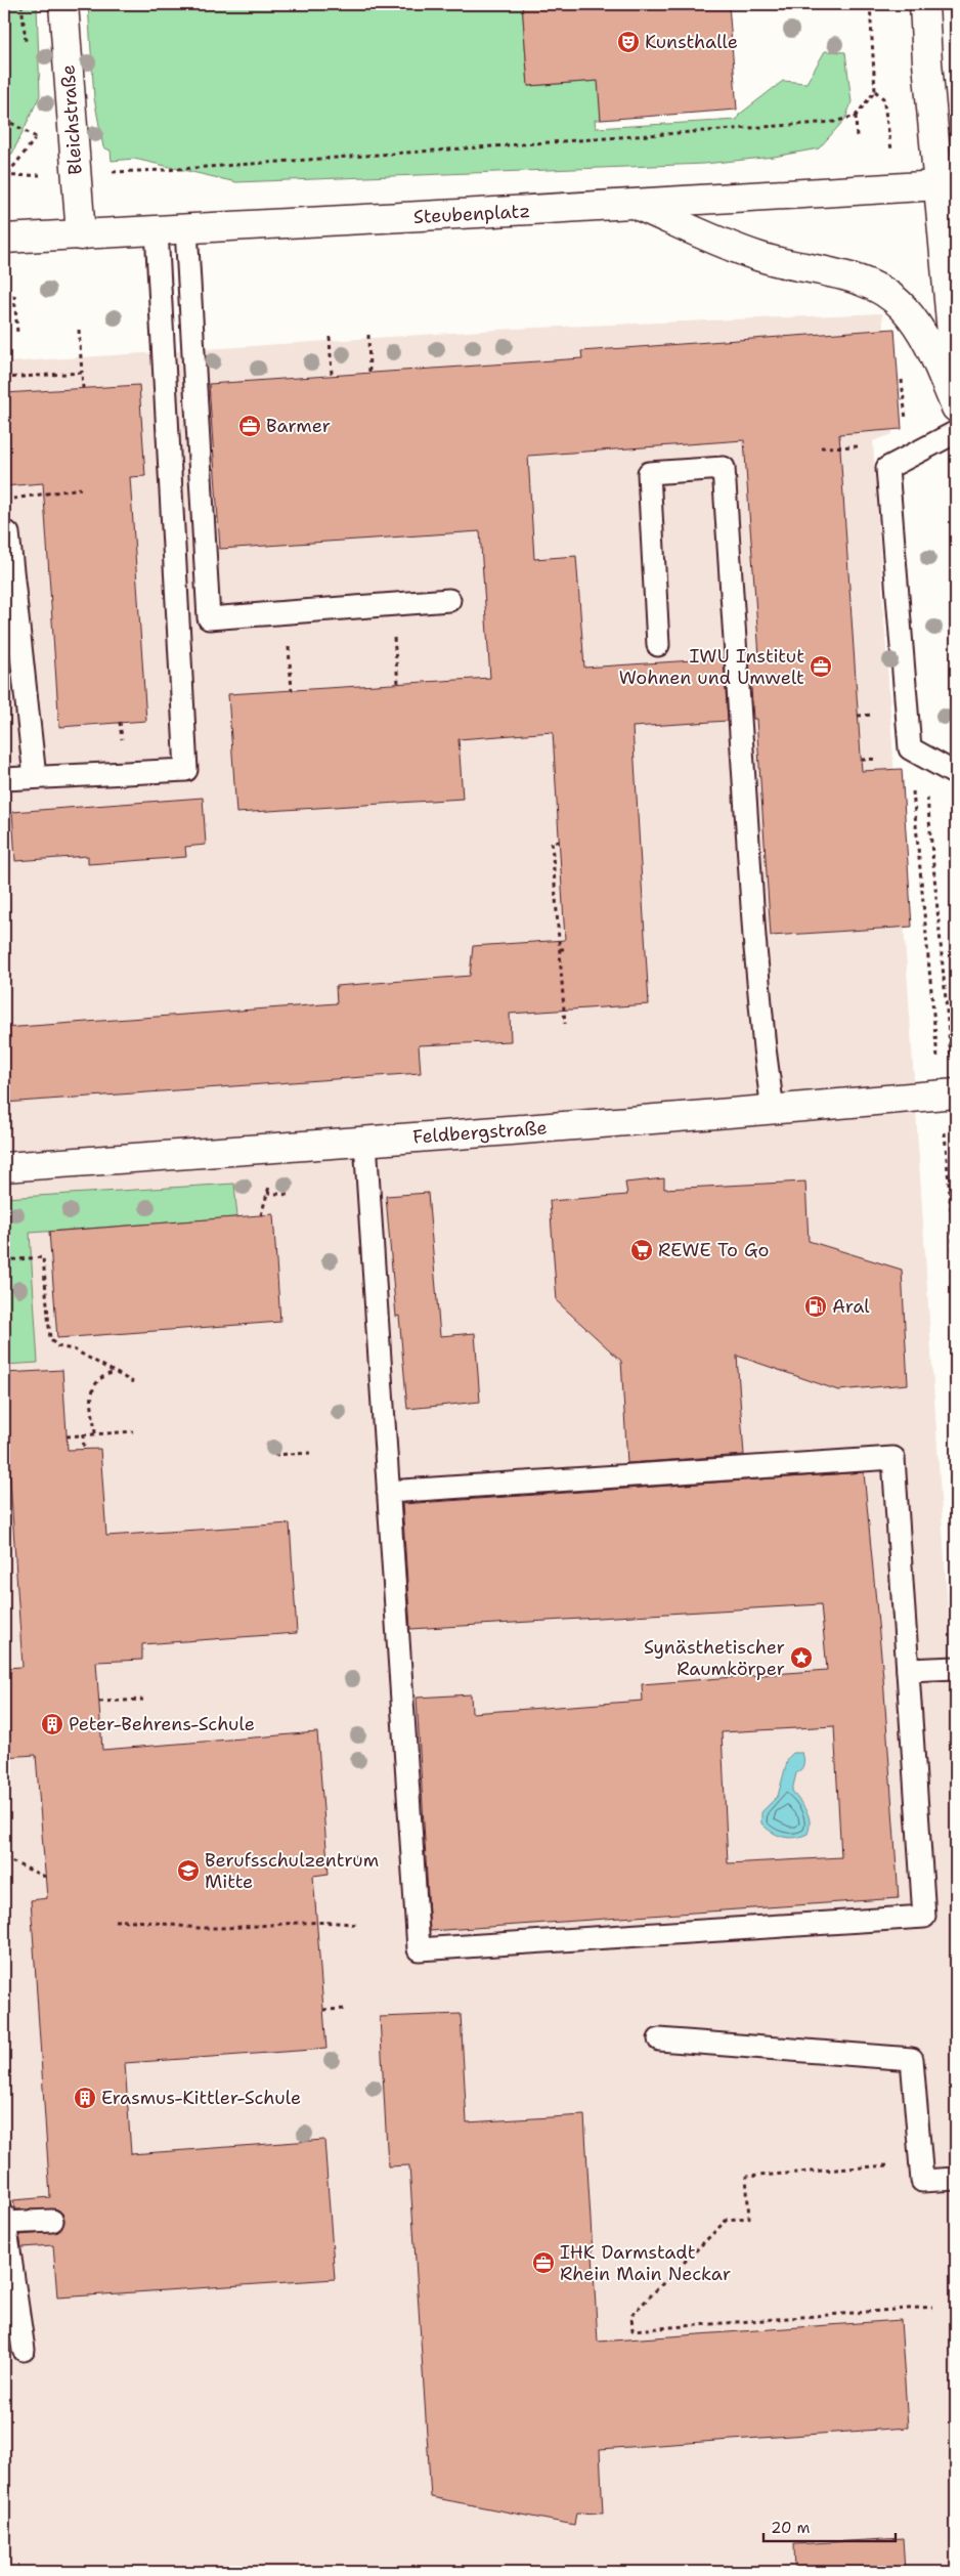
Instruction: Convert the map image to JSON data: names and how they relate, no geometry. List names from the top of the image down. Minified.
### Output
{"streets":{"main road":["Bleichstraße","Steubenplatz","Feldbergstraße"]},"crossings":[["Bleichstraße","Steubenplatz"]],"places":{"theatre":["Kunsthalle"],"office":["Barmer","IWU Institut Wohnen und Umwelt","IHK Darmstadt Rhein Main Neckar"],"supermarket":["REWE To Go"],"fuel station":["Aral"],"place":["Synästhetischer Raumkörper"],"building":["Peter-Behrens-Schule","Erasmus-Kittler-Schule"],"school or university":["Berufsschulzentrum Mitte"]},"scale_bar":"20 m"}
